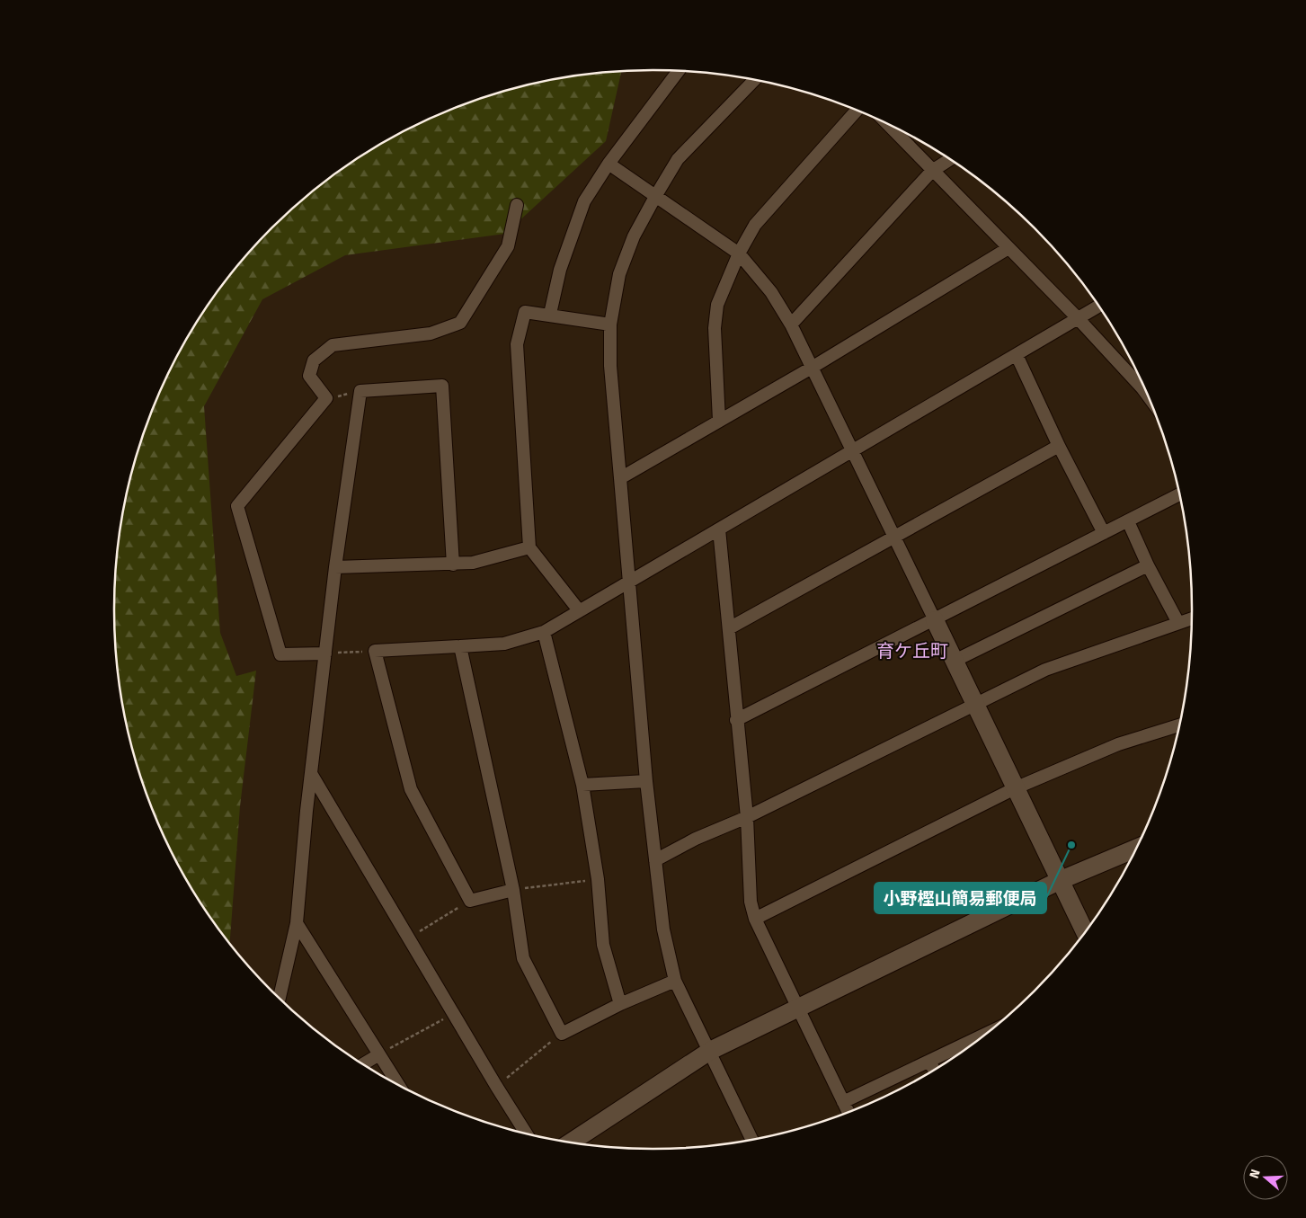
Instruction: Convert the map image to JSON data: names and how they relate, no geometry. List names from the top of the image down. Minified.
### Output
{"districts":["育ケ丘町"],"places":["小野樫山簡易郵便局"],"north":"left"}
